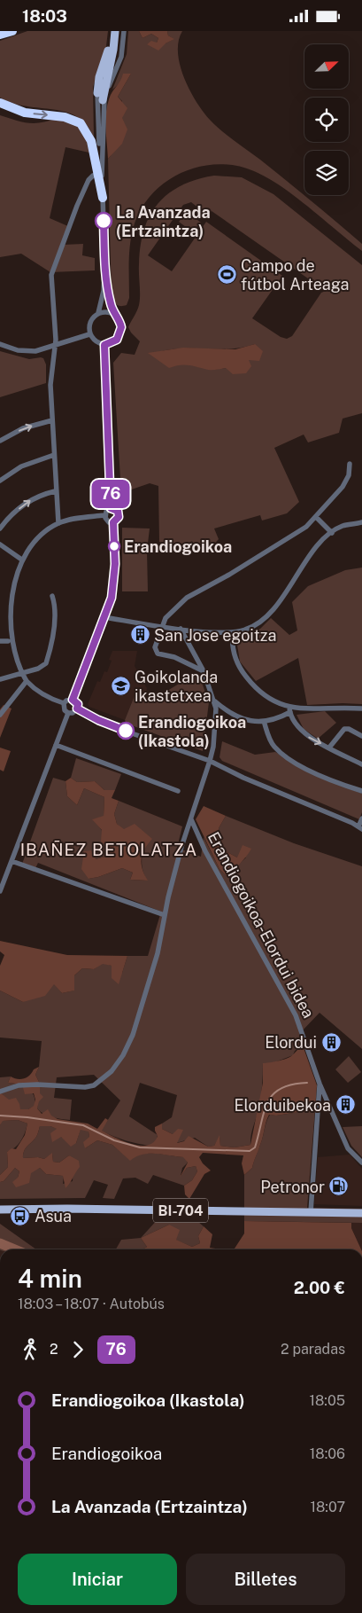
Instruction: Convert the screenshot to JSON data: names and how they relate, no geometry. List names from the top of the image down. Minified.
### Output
{"streets":{"main road":["BI-704"],"street":["Erandiogoikoa-Elordui bidea"]},"districts":["IBAÑEZ BETOLATZA"],"places":{"other":["La Avanzada (Ertzaintza)","Erandiogoikoa","Erandiogoikoa (Ikastola)"],"sports":["Campo de fútbol Arteaga"],"building":["San Jose egoitza","Elordui","Elorduibekoa"],"school or university":["Goikolanda ikastetxea"],"fuel station":["Petronor"],"bus stop":["Asua"]},"lines":["bus line 76"],"north":"top right","page":{"status":"18:03","on_map":"76","heading":["4 min","18:03 – 18:07 · Autobús","2.00 €"],"legs":["2","76","2 paradas"],"list":[{"name":"Erandiogoikoa (Ikastola)","value":"18:05"},{"name":"Erandiogoikoa","value":"18:06"},{"name":"La Avanzada (Ertzaintza)","value":"18:07"}],"buttons":["Iniciar","Billetes"]}}
